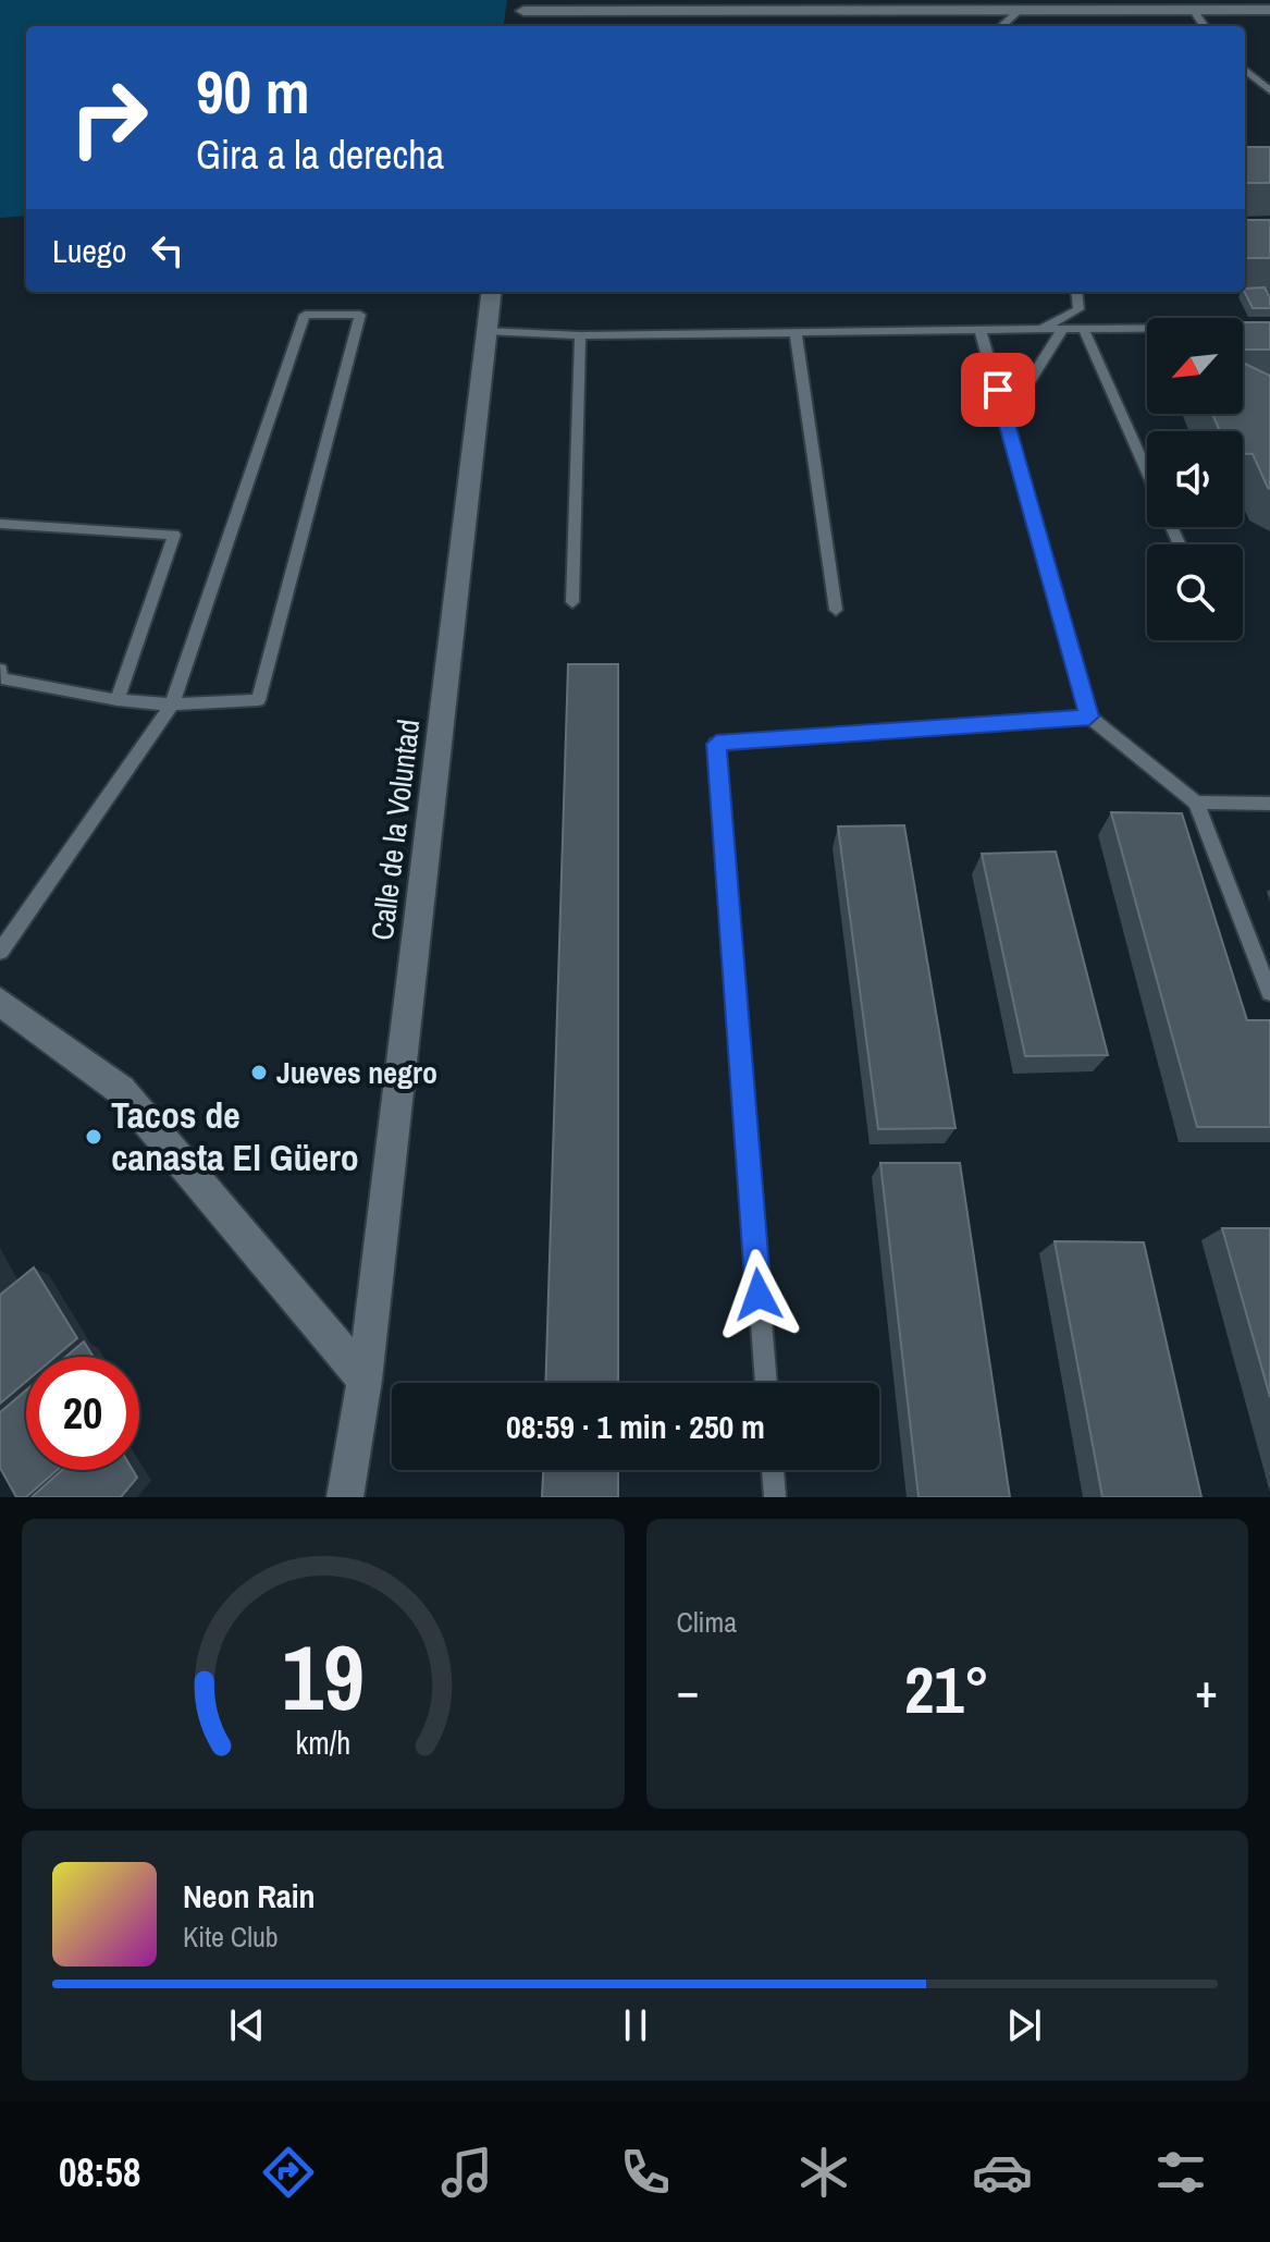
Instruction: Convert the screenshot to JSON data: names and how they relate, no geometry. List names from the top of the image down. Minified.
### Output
{"streets":{"street":["Calle de la Voluntad"]},"places":["Jueves negro","Tacos de canasta El Güero"],"north":"bottom left","page":{"turn":["90 m","Gira a la derecha"],"then":"Luego","limit":"20","trip":"08:59 · 1 min · 250 m","tile":"Clima","heat":["−","21°","+"],"song":["Neon Rain","Kite Club"],"tabs":"08:58","gauge":["19","km/h"]}}
